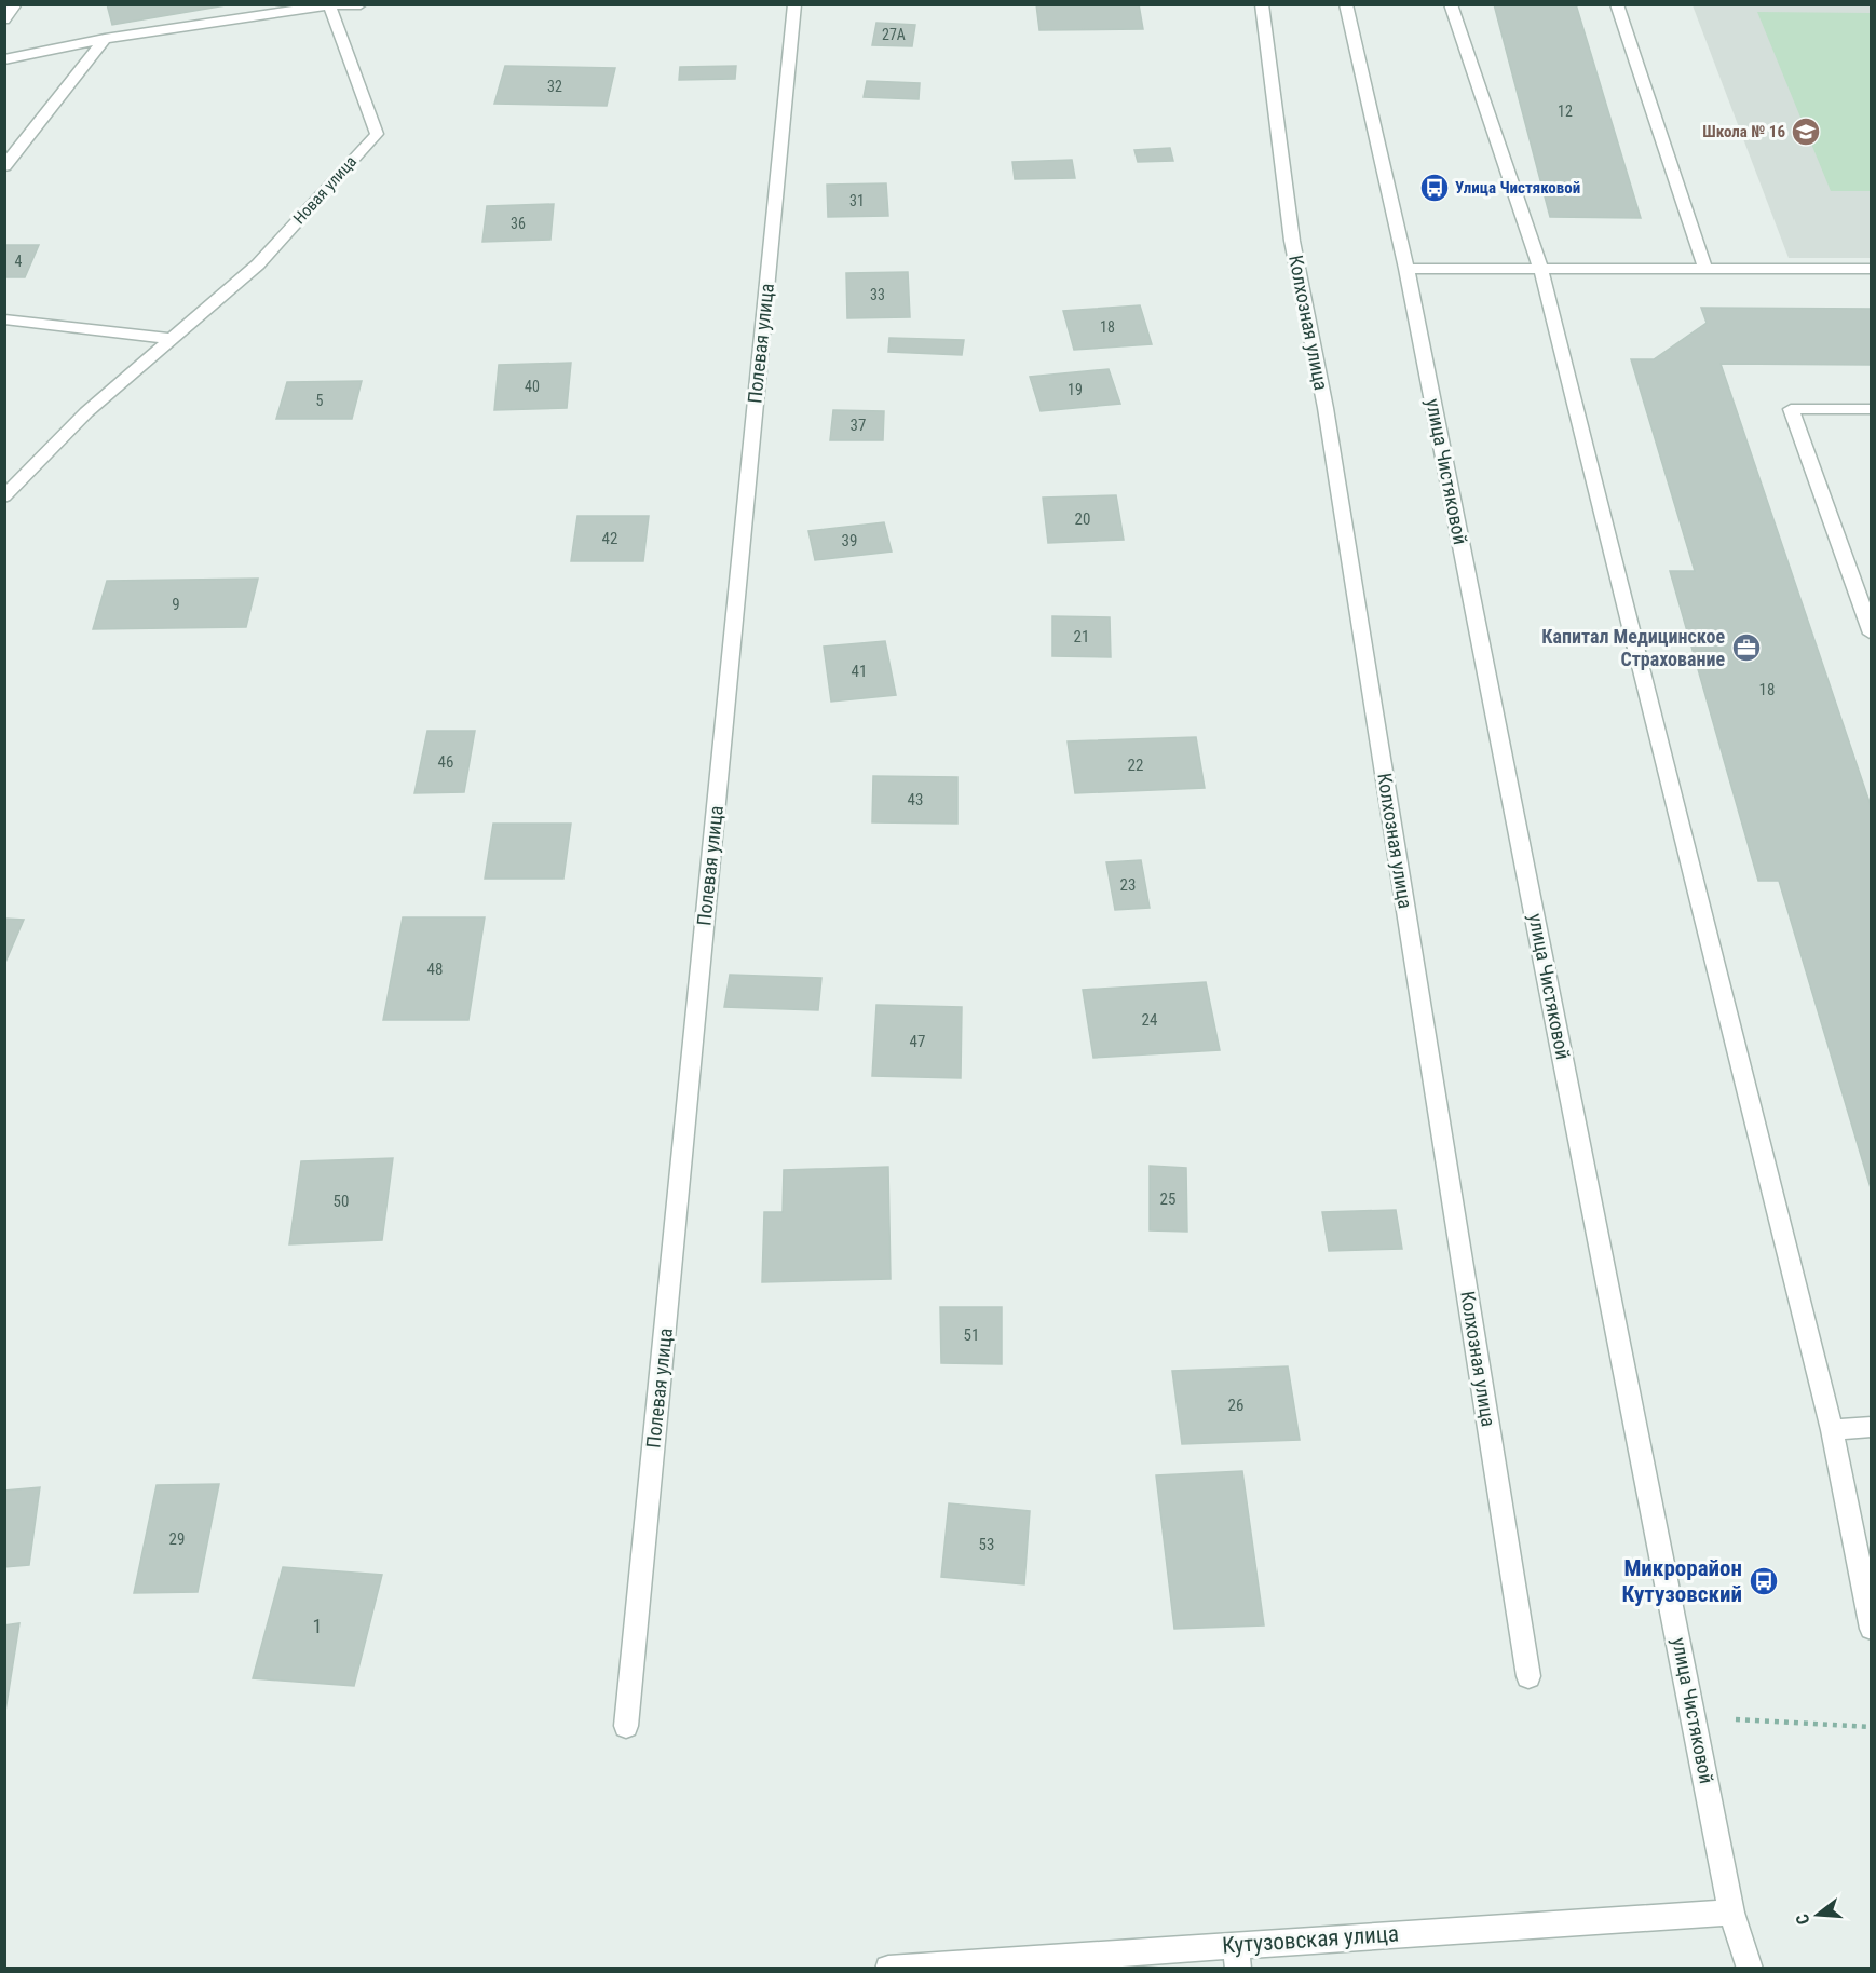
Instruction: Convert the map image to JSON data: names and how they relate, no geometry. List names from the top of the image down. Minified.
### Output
{"streets":{"street":["Новая улица","Колхозная улица","Полевая улица","улица Чистяковой","Кутузовская улица"]},"crossings":[["улица Чистяковой","Кутузовская улица"]],"places":{"school or university":["Школа № 16"],"bus stop":["Улица Чистяковой","Микрорайон Кутузовский"],"office":["Капитал Медицинское Страхование"]},"house_numbers":["27А","32","12","31","36","4","33","18","40","19","5","37","20","42","39","9","21","41","18","46","22","43","23","48","24","47","25","50","51","26","29","53","1"],"north":"left"}
